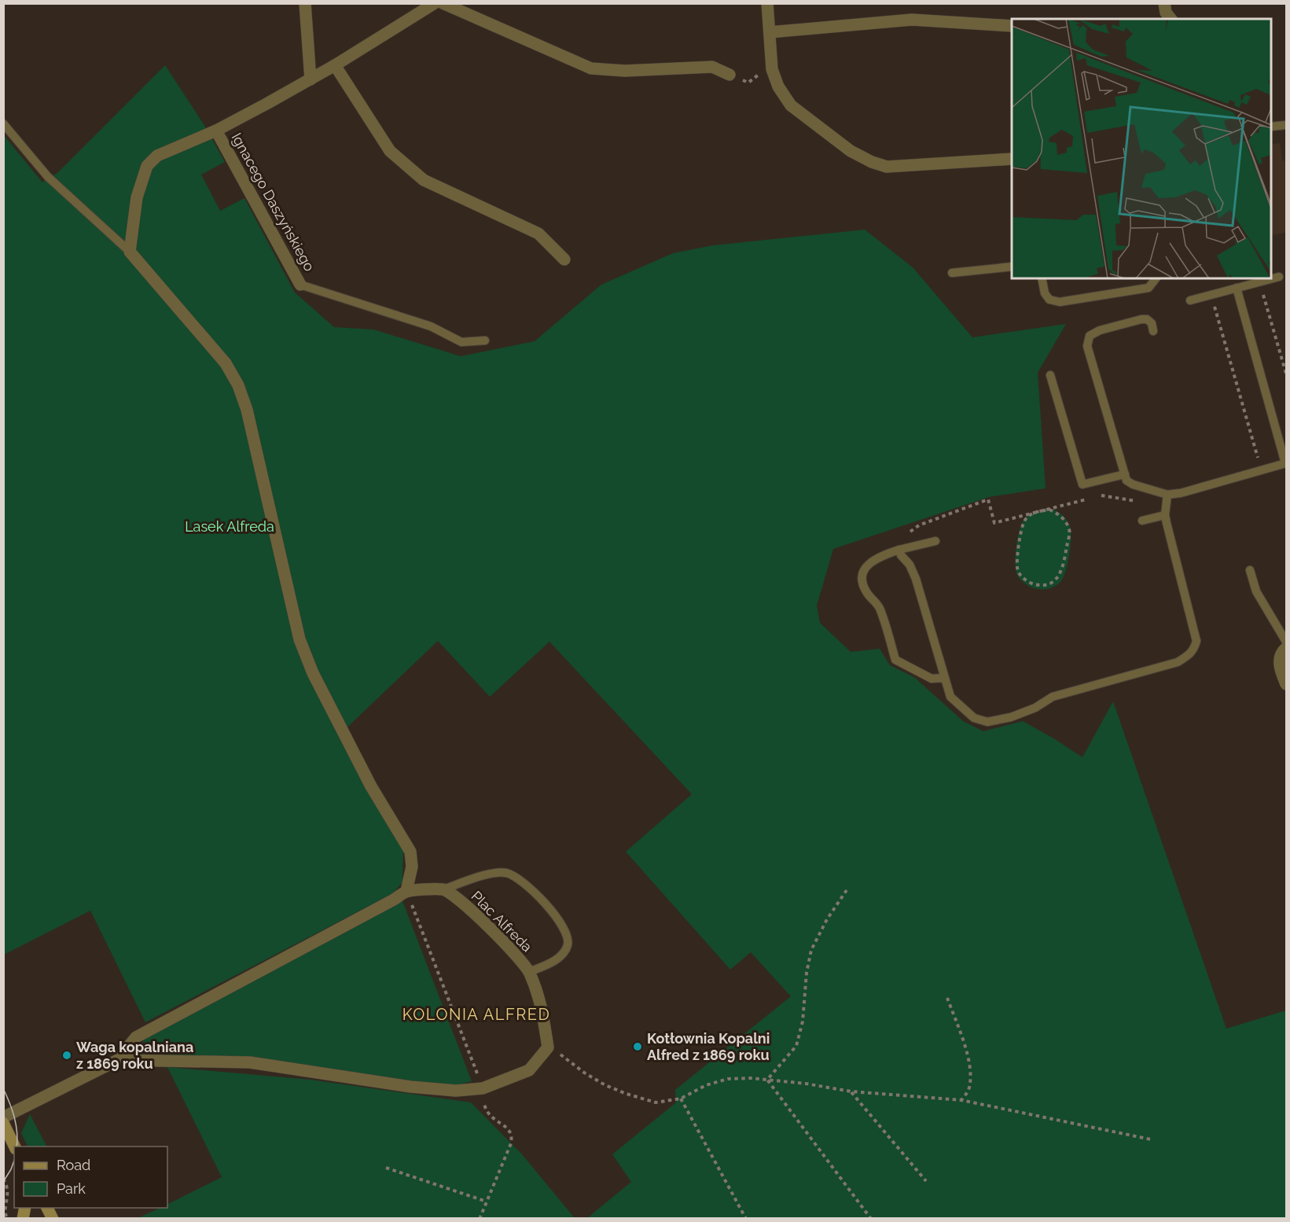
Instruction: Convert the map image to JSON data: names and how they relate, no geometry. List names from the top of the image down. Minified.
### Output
{"streets":{"street":["Ignacego Daszyńskiego","Plac Alfreda"]},"districts":["KOLONIA ALFRED"],"parks":["Lasek Alfreda"],"places":["Kotłownia Kopalni Alfred z 1869 roku","Waga kopalniana z 1869 roku"],"legend":["Road","Park"]}
